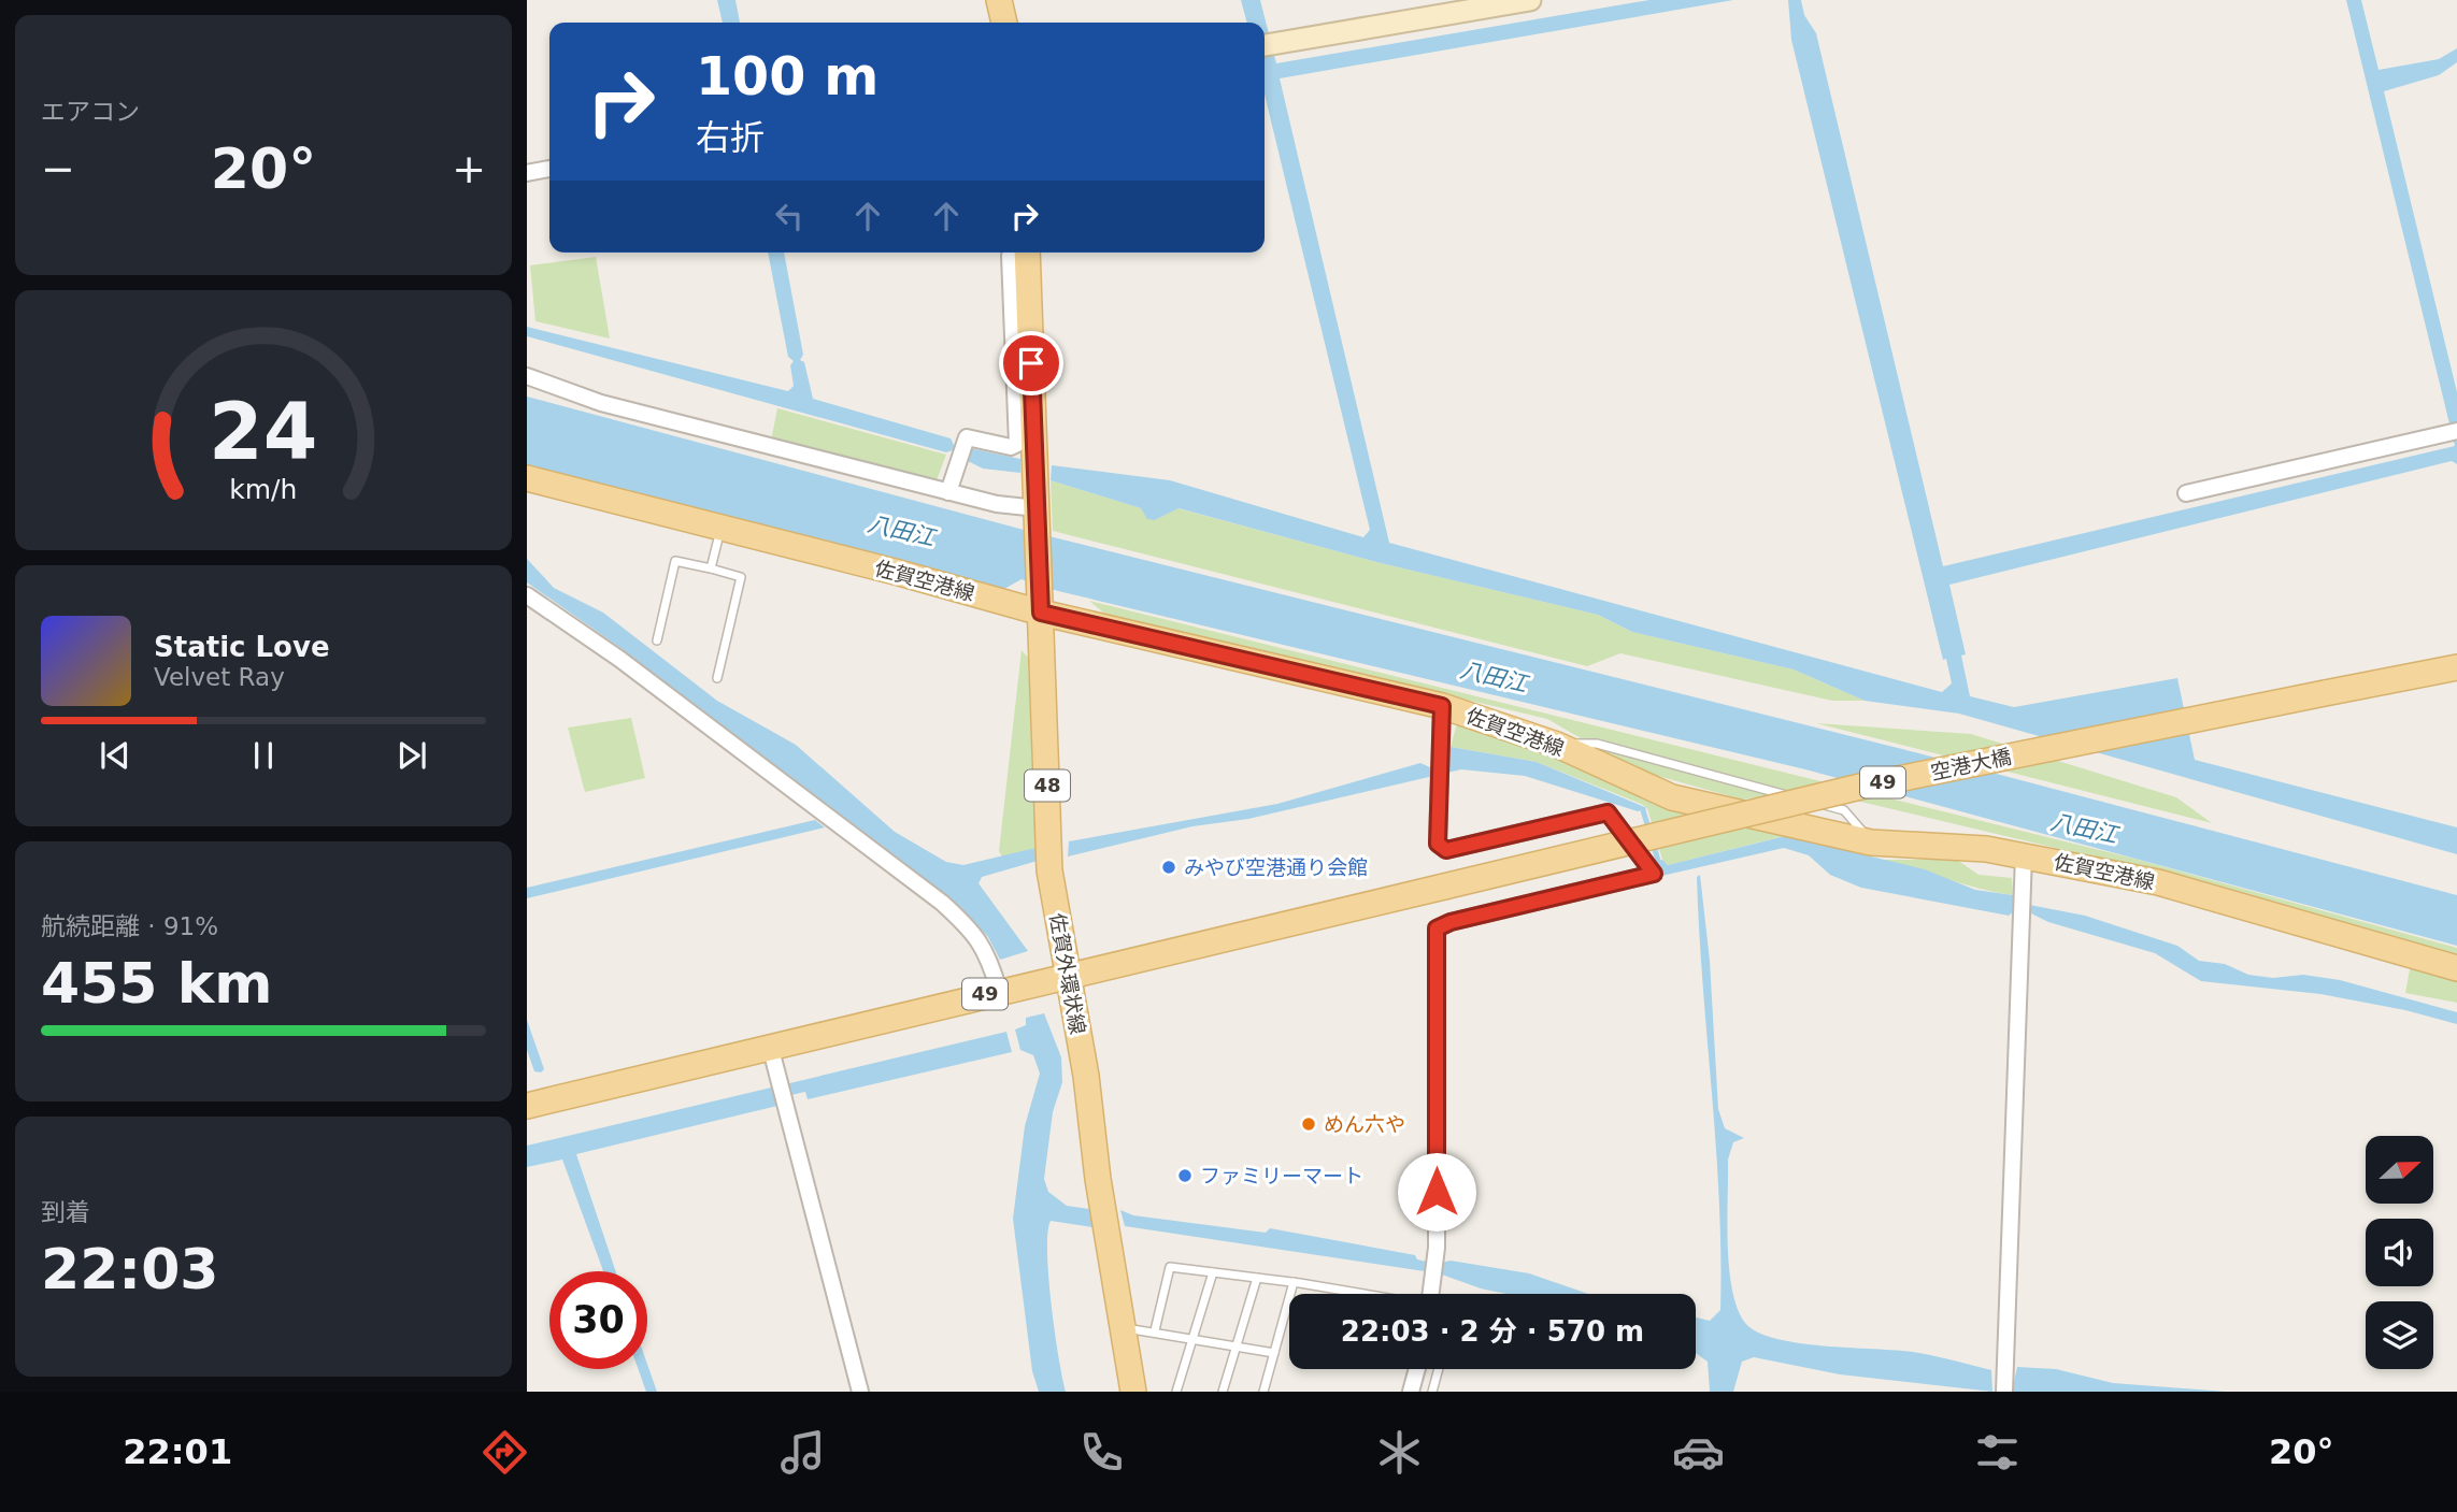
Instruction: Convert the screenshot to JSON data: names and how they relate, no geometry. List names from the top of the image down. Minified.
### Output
{"streets":{"main road":["佐賀空港線","空港大橋","49","48","佐賀外環状線"]},"crossings":[["佐賀空港線","48"],["佐賀空港線","佐賀外環状線"],["空港大橋","49"],["空港大橋","佐賀外環状線"],["49","佐賀外環状線"],["48","佐賀外環状線"]],"water":["八田江"],"places":["みやび空港通り会館","めん六や","ファミリーマート"],"north":"right","page":{"tile":["エアコン",["航続距離 · 91%","455 km"],["到着","22:03"]],"turn":["100 m","右折"],"heat":["−","20°","+"],"song":["Static Love","Velvet Ray"],"limit":"30","trip":"22:03 · 2 分 · 570 m","tabs":["22:01","20°"],"gauge":["24","km/h"]}}
